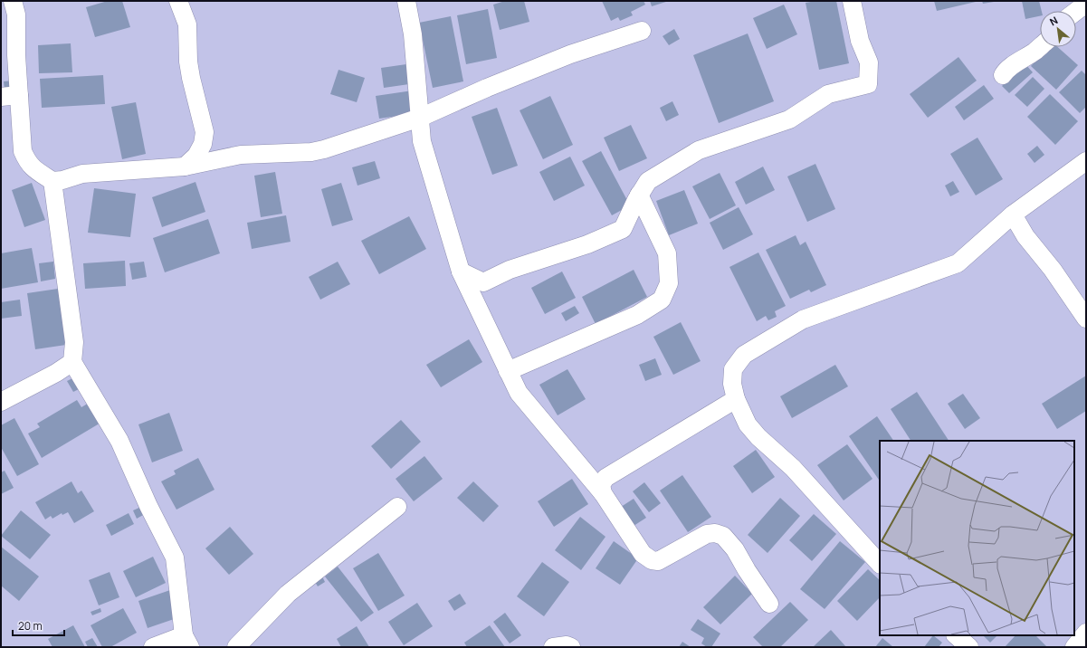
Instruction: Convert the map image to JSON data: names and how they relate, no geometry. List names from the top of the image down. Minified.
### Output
{"scale_bar":"20 m","north":"top left"}
